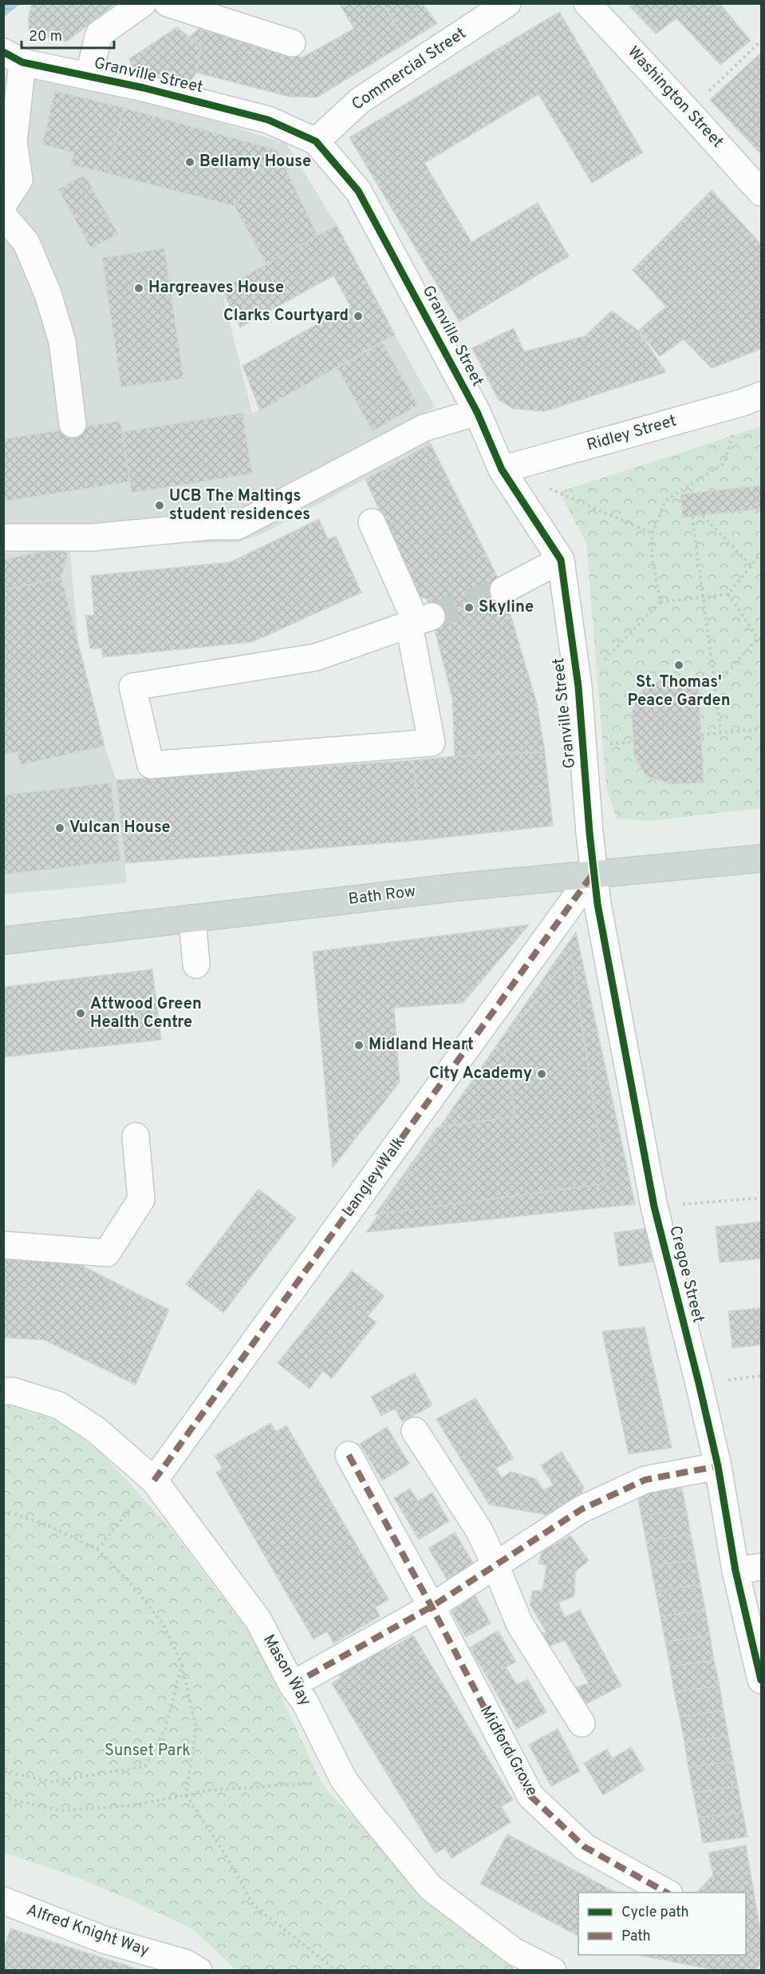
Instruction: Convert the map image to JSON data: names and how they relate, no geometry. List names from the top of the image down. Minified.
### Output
{"streets":{"main road":["Bath Row"],"street":["Commercial Street","Granville Street","Washington Street","Ridley Street","Langley Walk","Cregoe Street","Mason Way","Midford Grove","Alfred Knight Way"]},"crossings":[["Commercial Street","Granville Street"],["Granville Street","Ridley Street"],["Granville Street","Bath Row"],["Granville Street","Langley Walk"],["Granville Street","Cregoe Street"],["Bath Row","Langley Walk"],["Bath Row","Cregoe Street"],["Langley Walk","Cregoe Street"],["Langley Walk","Mason Way"]],"parks":["Sunset Park"],"places":["Bellamy House","Hargreaves House","Clarks Courtyard","UCB The Maltings student residences","Skyline","St. Thomas' Peace Garden","Vulcan House","Attwood Green Health Centre","Midland Heart","City Academy"],"legend":["Cycle path","Path"],"scale_bar":"20 m"}
